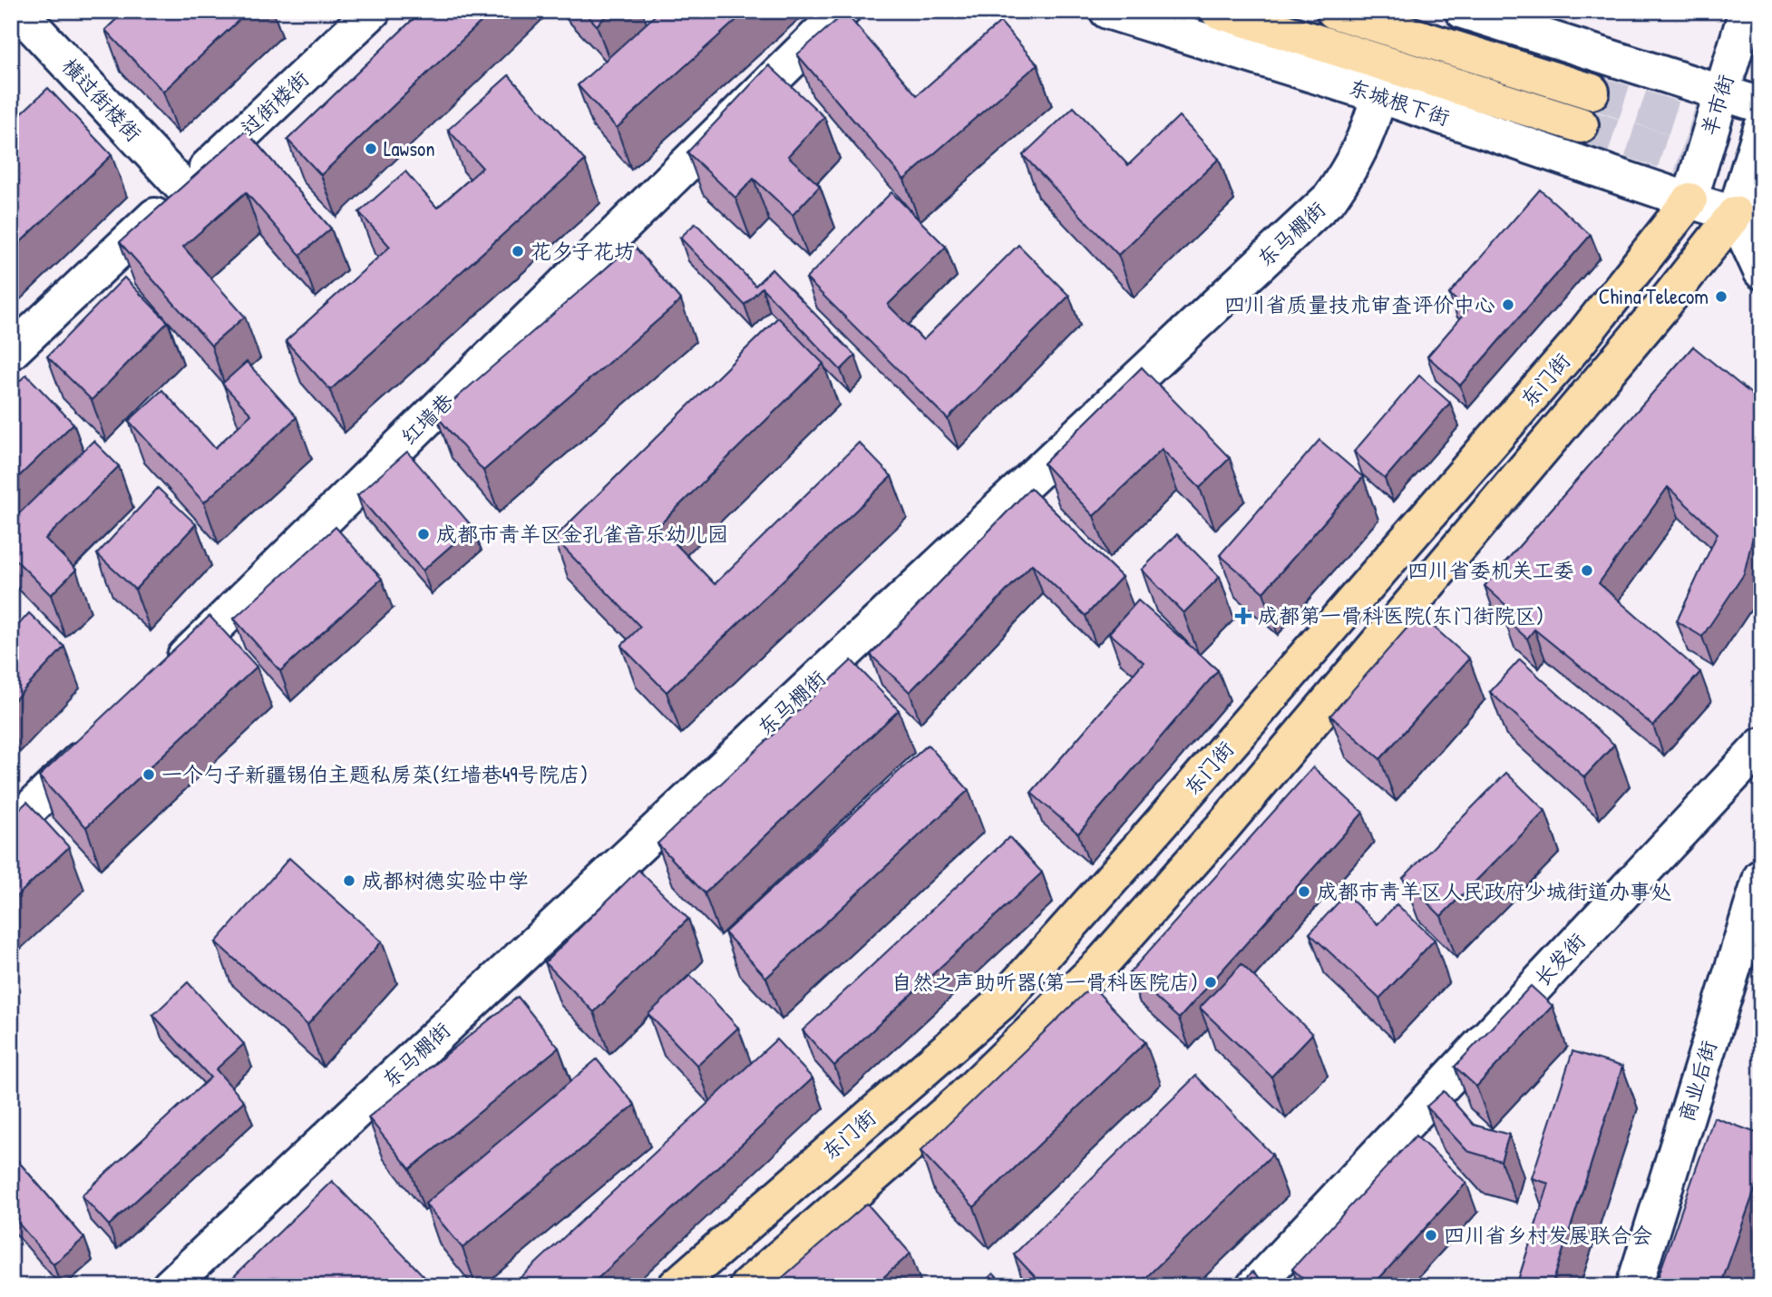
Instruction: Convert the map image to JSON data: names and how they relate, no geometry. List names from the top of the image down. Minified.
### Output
{"streets":{"main road":["东门街"],"street":["横过街楼街","东城根下街","过街楼街","羊市街","东马棚街","红墙巷","长发街","商业后街"]},"crossings":[["横过街楼街","过街楼街"],["东城根下街","羊市街"],["东城根下街","东马棚街"],["东城根下街","东门街"],["羊市街","东门街"]],"places":{"other":["Lawson","花夕子花坊","China Telecom","四川省质量技术审查评价中心","成都市青羊区金孔雀音乐幼儿园","四川省委机关工委","一个勺子新疆锡伯主题私房菜(红墙巷49号院店)","成都树德实验中学","成都市青羊区人民政府少城街道办事处","自然之声助听器(第一骨科医院店)","四川省乡村发展联合会"],"health":["成都第一骨科医院(东门街院区)"]}}
